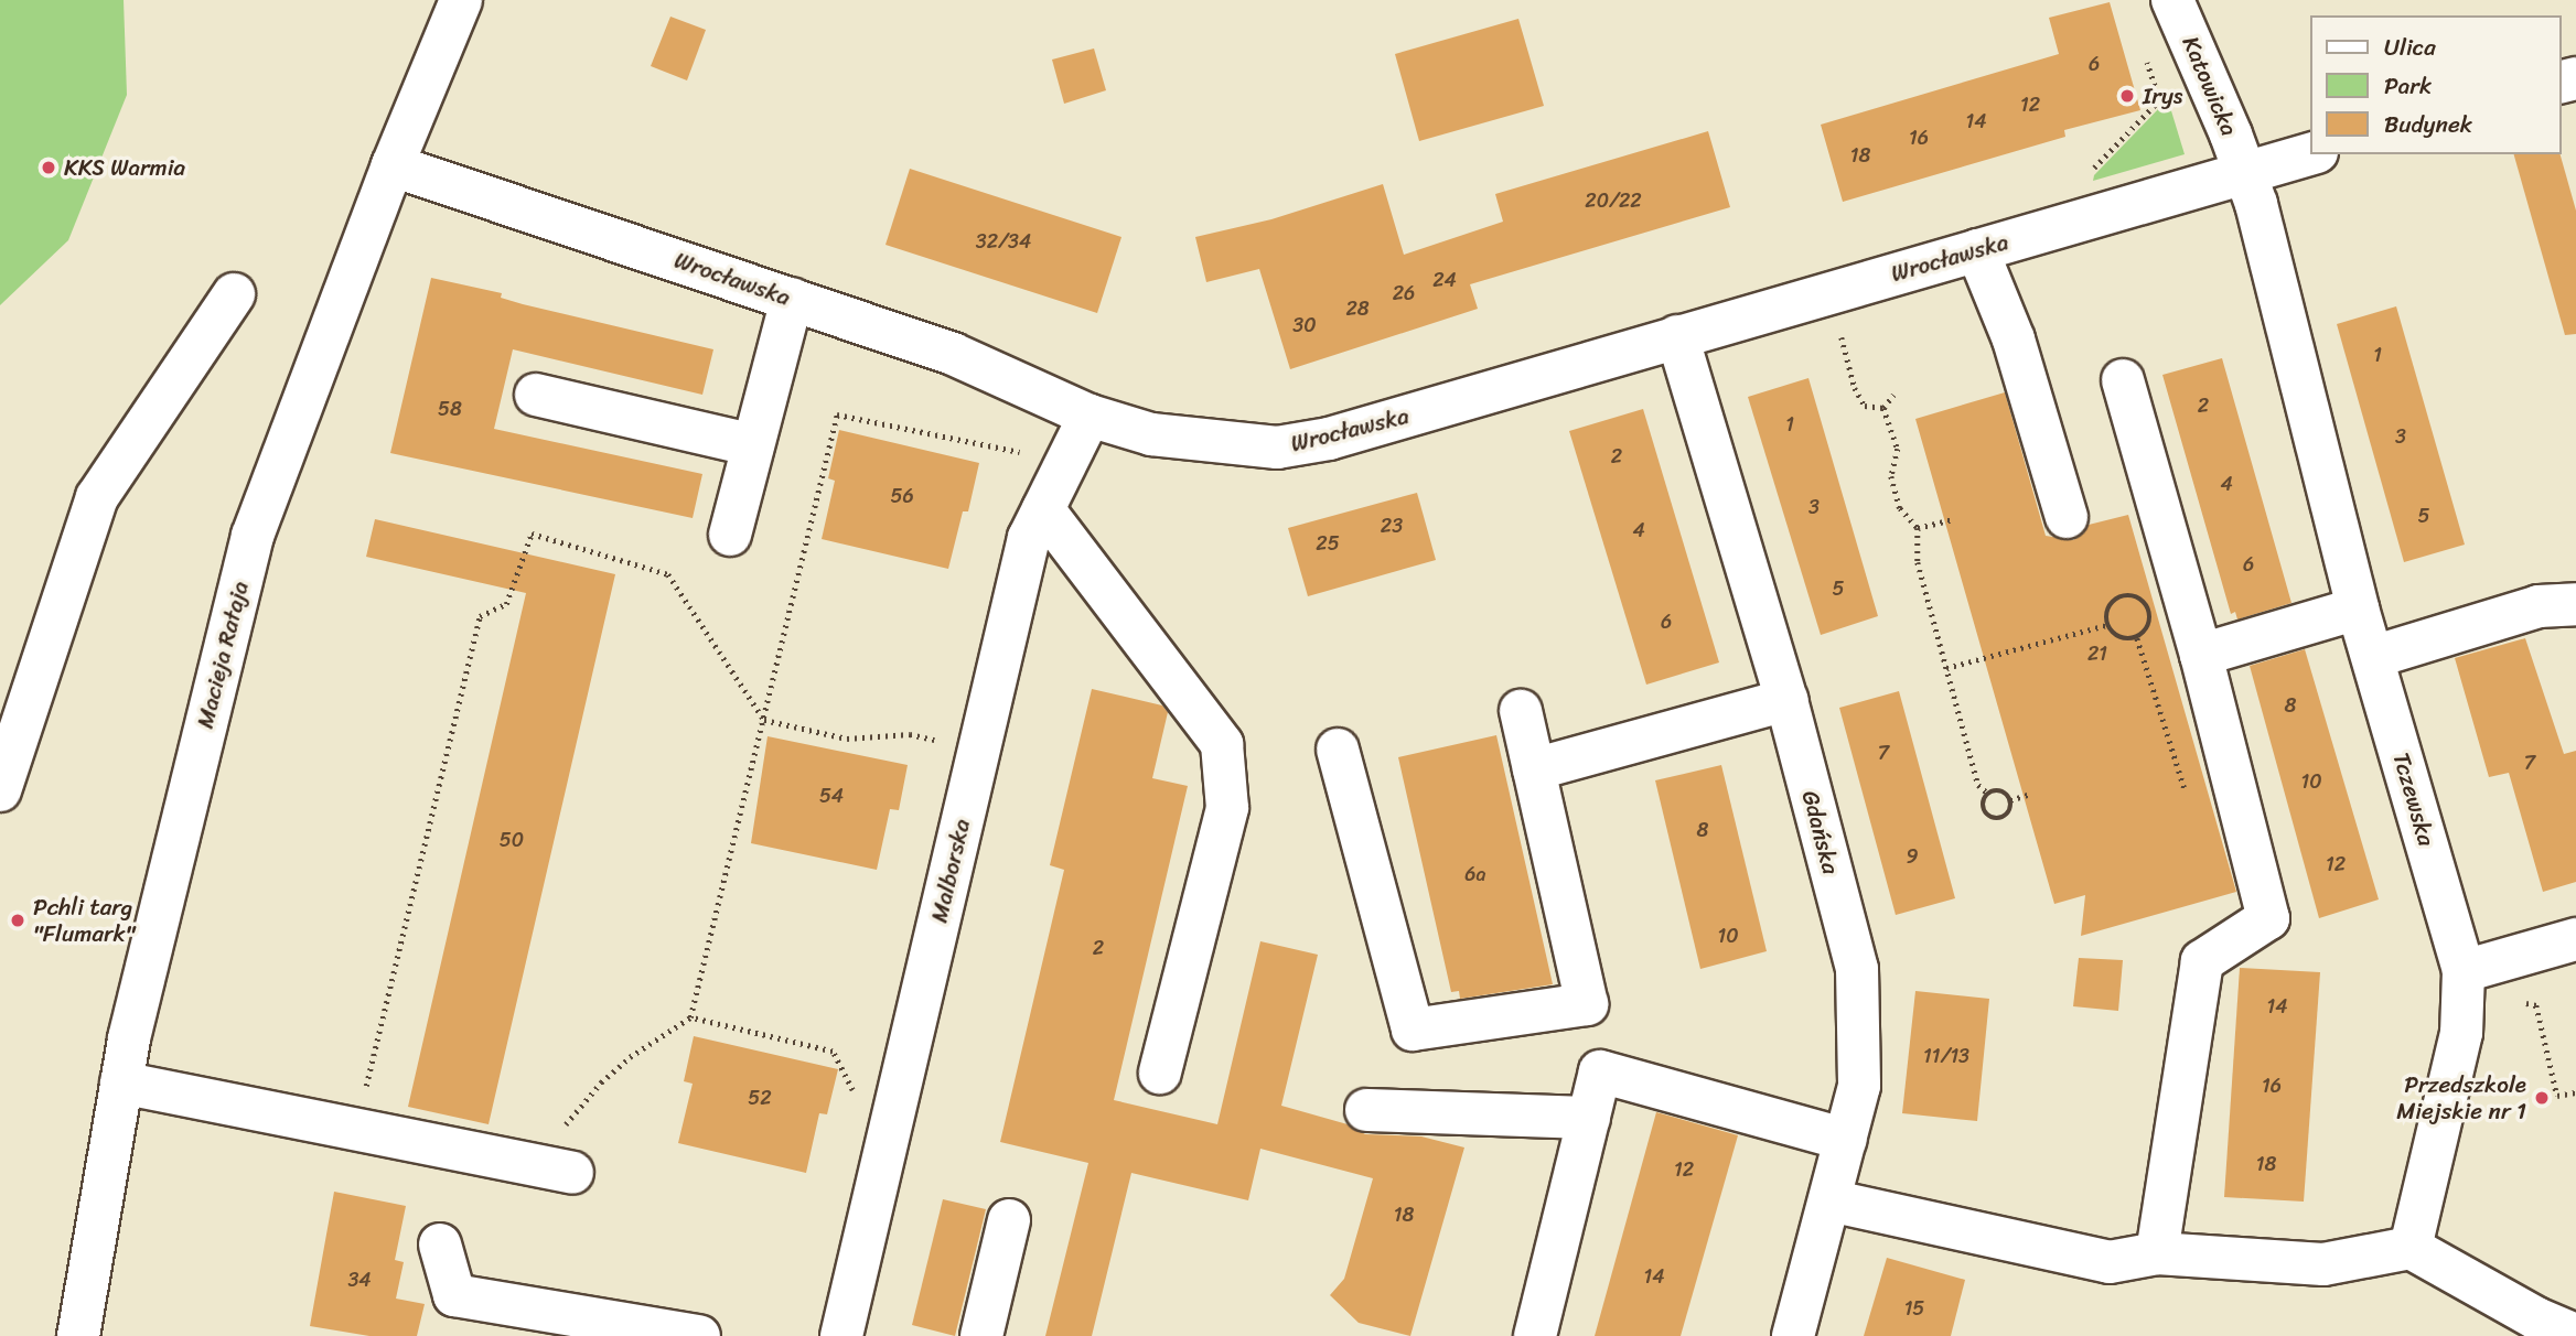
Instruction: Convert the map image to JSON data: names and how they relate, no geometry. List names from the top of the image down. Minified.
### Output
{"streets":{"street":["Katowicka","Wrocławska","Macieja Rataja","Tczewska","Gdańska","Malborska"]},"crossings":[["Katowicka","Wrocławska"],["Katowicka","Tczewska"],["Wrocławska","Macieja Rataja"],["Wrocławska","Tczewska"],["Wrocławska","Gdańska"],["Wrocławska","Malborska"]],"places":["Irys","KKS Warmia","Pchli targ \"Flumark\"","Przedszkole Miejskie nr 1"],"house_numbers":["6","12","14","16","18","20/22","32/34","24","26","28","30","1","2","58","1","3","2","4","56","3","5","23","4","25","6","5","6","21","8","7","7","10","54","8","50","9","12","6a","10","2","14","11/13","16","52","18","12","18","14","34","15"],"legend":["Ulica","Park","Budynek"]}
